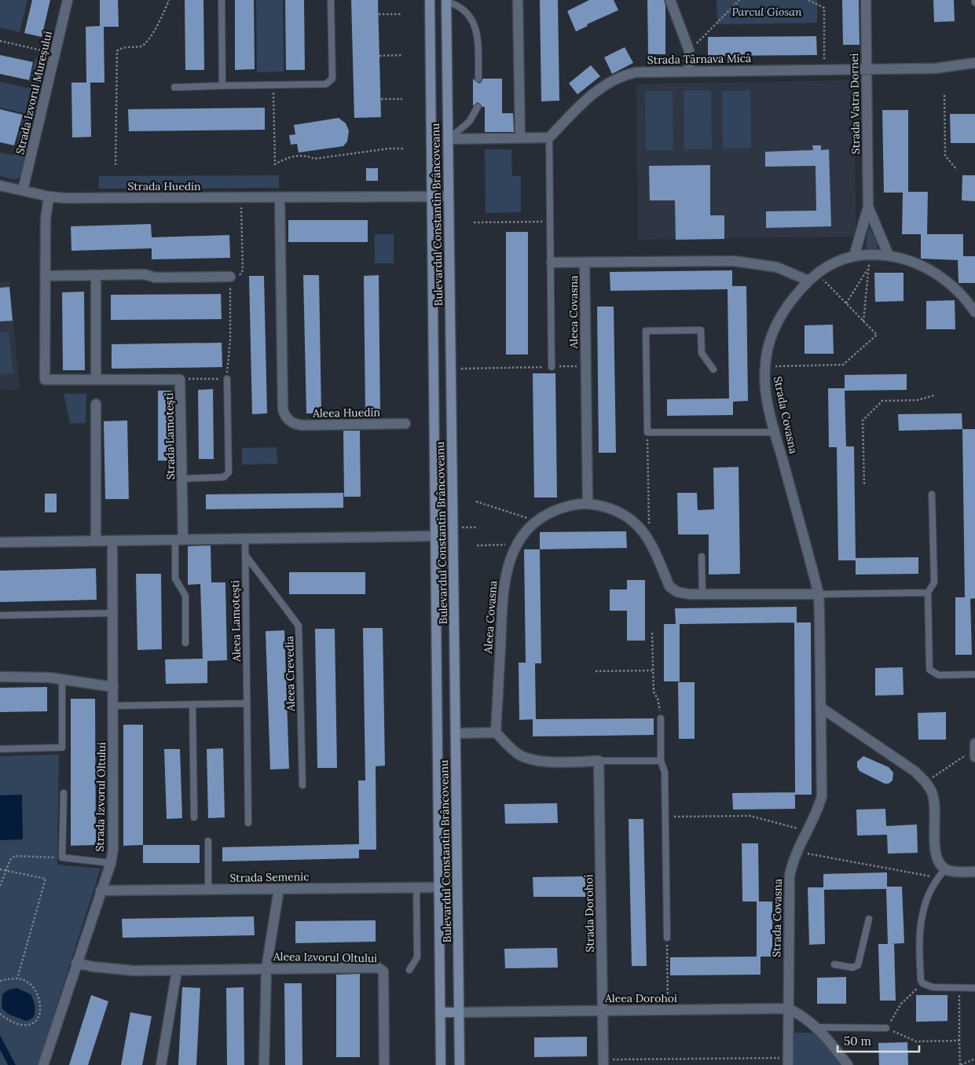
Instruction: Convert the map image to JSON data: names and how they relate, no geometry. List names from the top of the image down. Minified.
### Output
{"streets":{"main road":["Bulevardul Constantin Brâncoveanu"],"street":["Strada Târnava Mică","Strada Izvorul Mureșului","Strada Vatra Dornei","Strada Huedin","Aleea Covasna","Aleea Huedin","Strada Covasna","Strada Lamotești","Strada Izvorul Oltului","Strada Semenic","Strada Dorohoi","Aleea Izvorul Oltului","Aleea Dorohoi"],"lane":["Aleea Lamotești","Aleea Crevedia"]},"crossings":[["Strada Târnava Mică","Strada Vatra Dornei"],["Strada Izvorul Mureșului","Strada Huedin"],["Strada Vatra Dornei","Strada Covasna"],["Strada Huedin","Bulevardul Constantin Brâncoveanu"],["Strada Huedin","Aleea Huedin"],["Bulevardul Constantin Brâncoveanu","Strada Semenic"],["Bulevardul Constantin Brâncoveanu","Aleea Dorohoi"],["Aleea Covasna","Strada Covasna"],["Strada Covasna","Aleea Dorohoi"],["Aleea Lamotești","Aleea Crevedia"],["Strada Izvorul Oltului","Strada Semenic"],["Strada Izvorul Oltului","Aleea Izvorul Oltului"],["Strada Semenic","Aleea Izvorul Oltului"],["Strada Dorohoi","Aleea Dorohoi"]],"parks":["Parcul Giosan"],"scale_bar":"50 m"}
